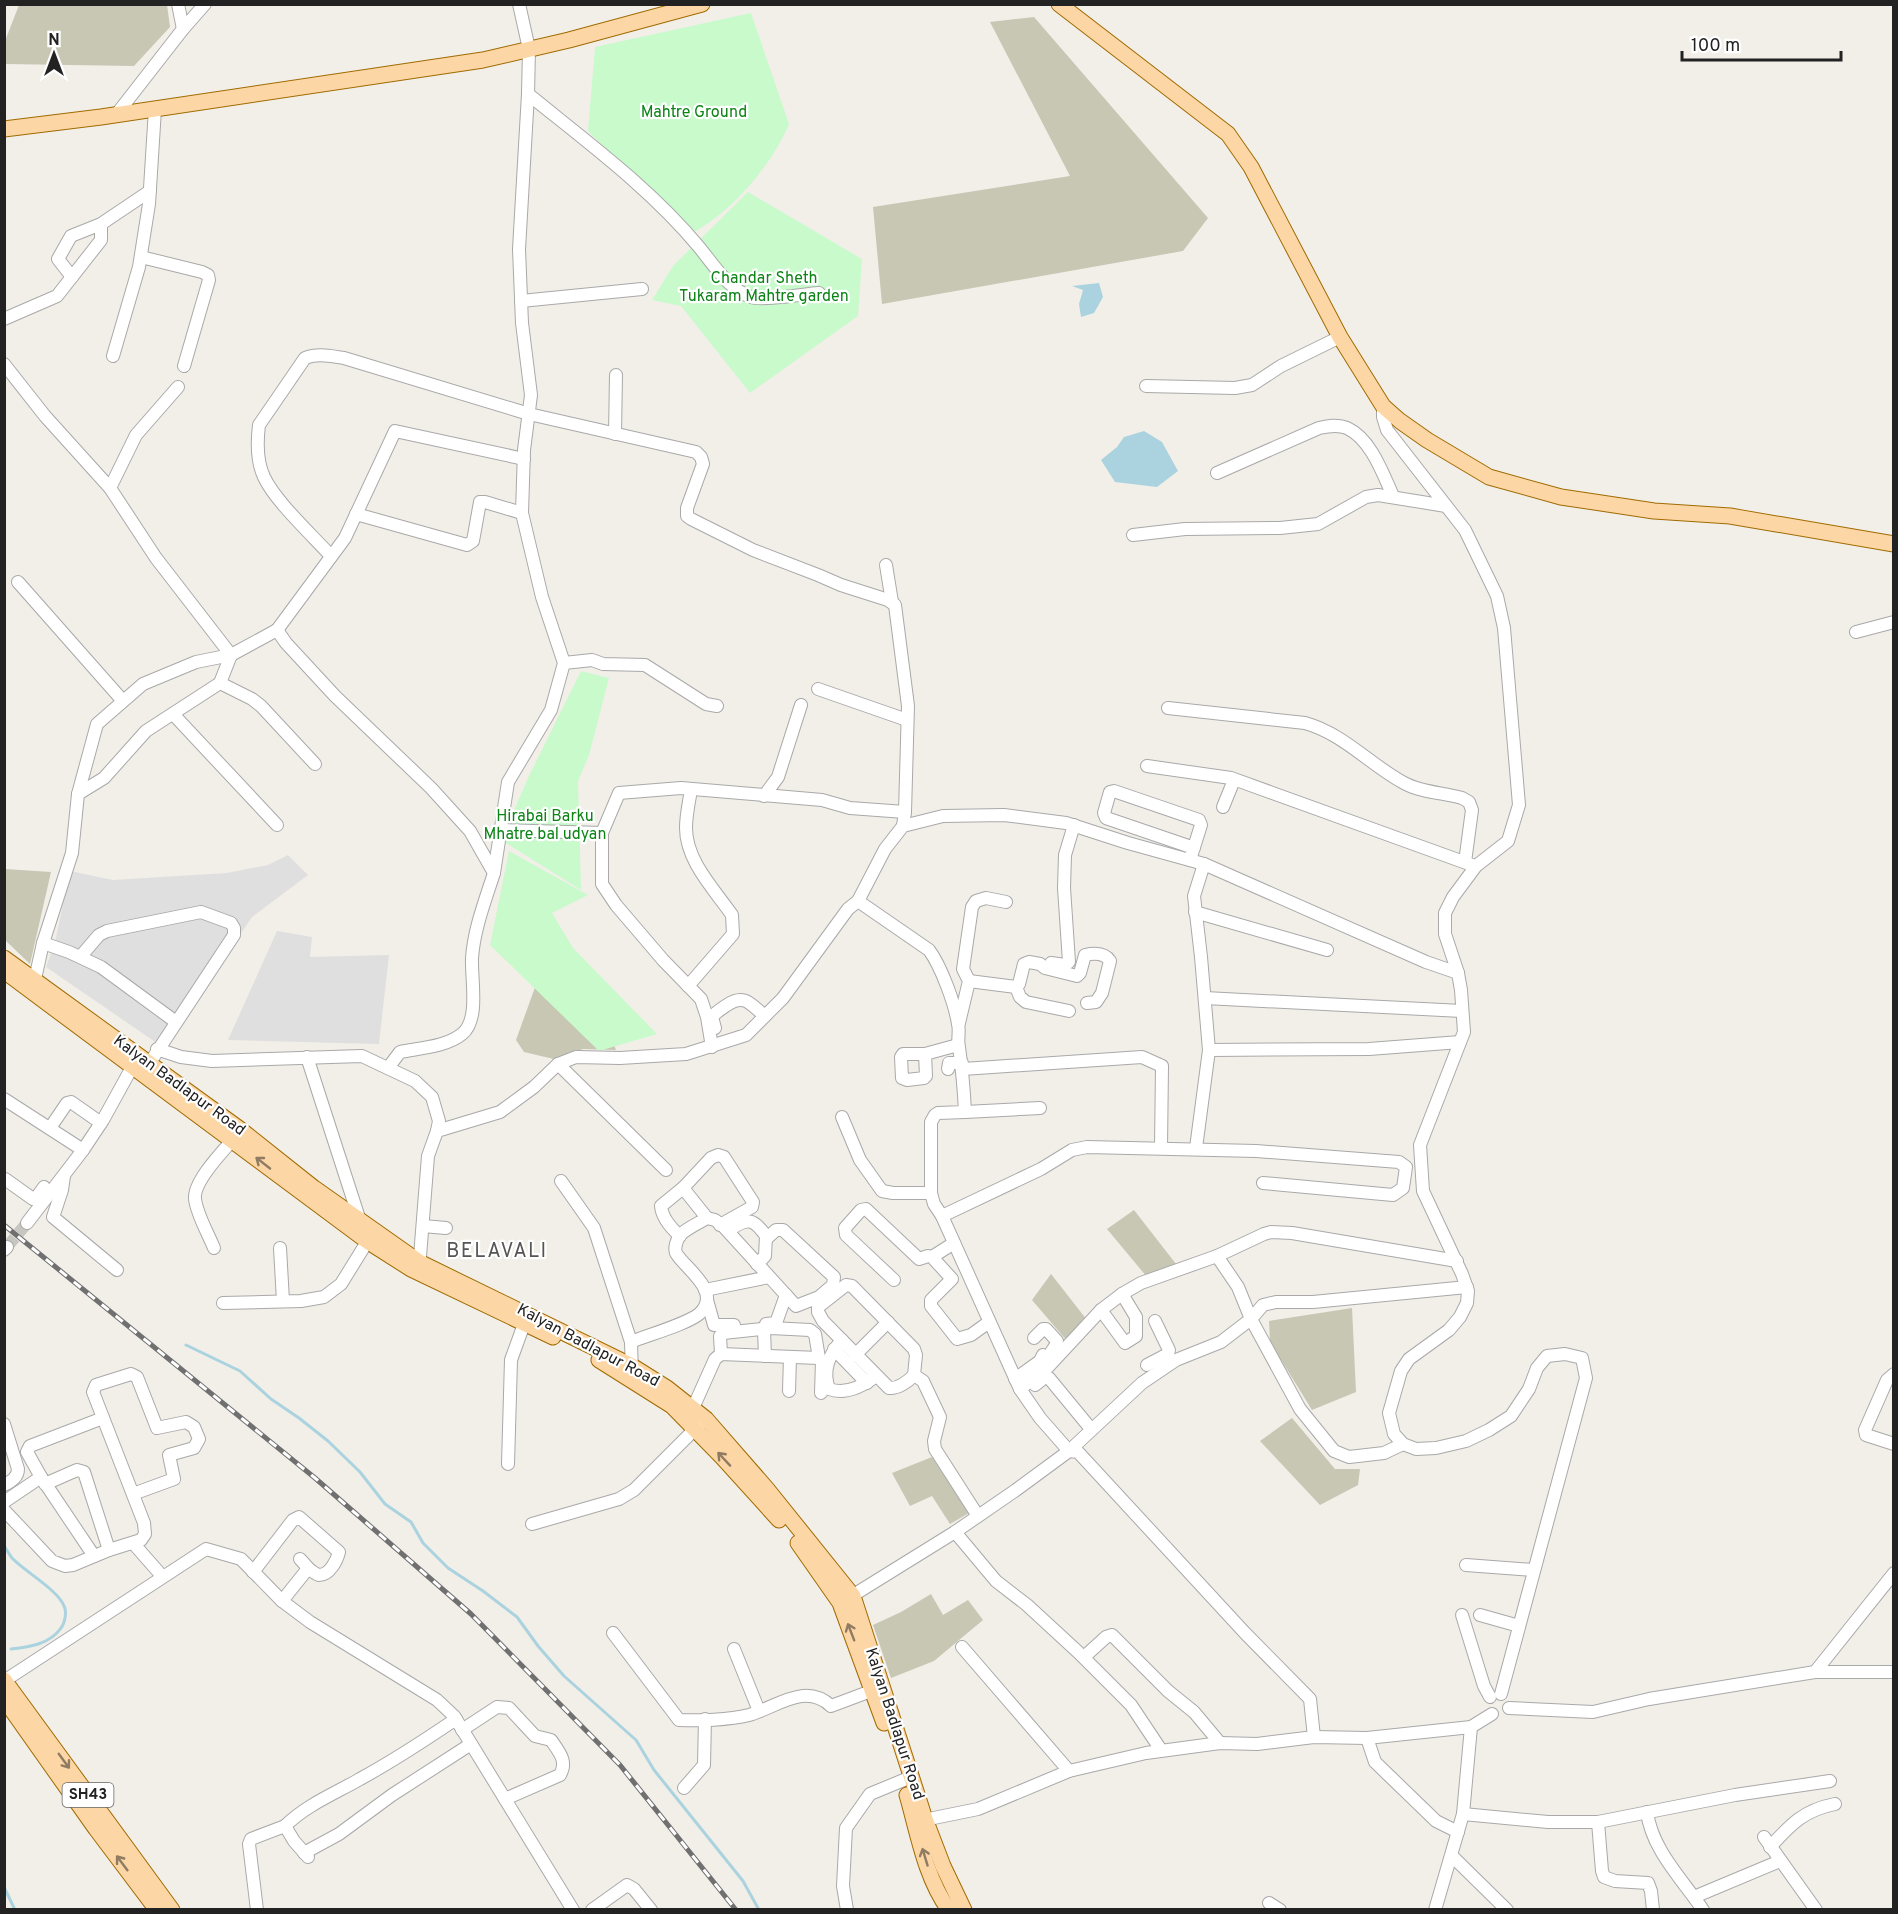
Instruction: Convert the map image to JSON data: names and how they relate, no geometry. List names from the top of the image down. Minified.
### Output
{"streets":{"main road":["Kalyan Badlapur Road","SH43"]},"districts":["BELAVALI"],"parks":["Mahtre Ground","Chandar Sheth Tukaram Mahtre garden","Hirabai Barku Mhatre bal udyan"],"scale_bar":"100 m","north":"top"}
